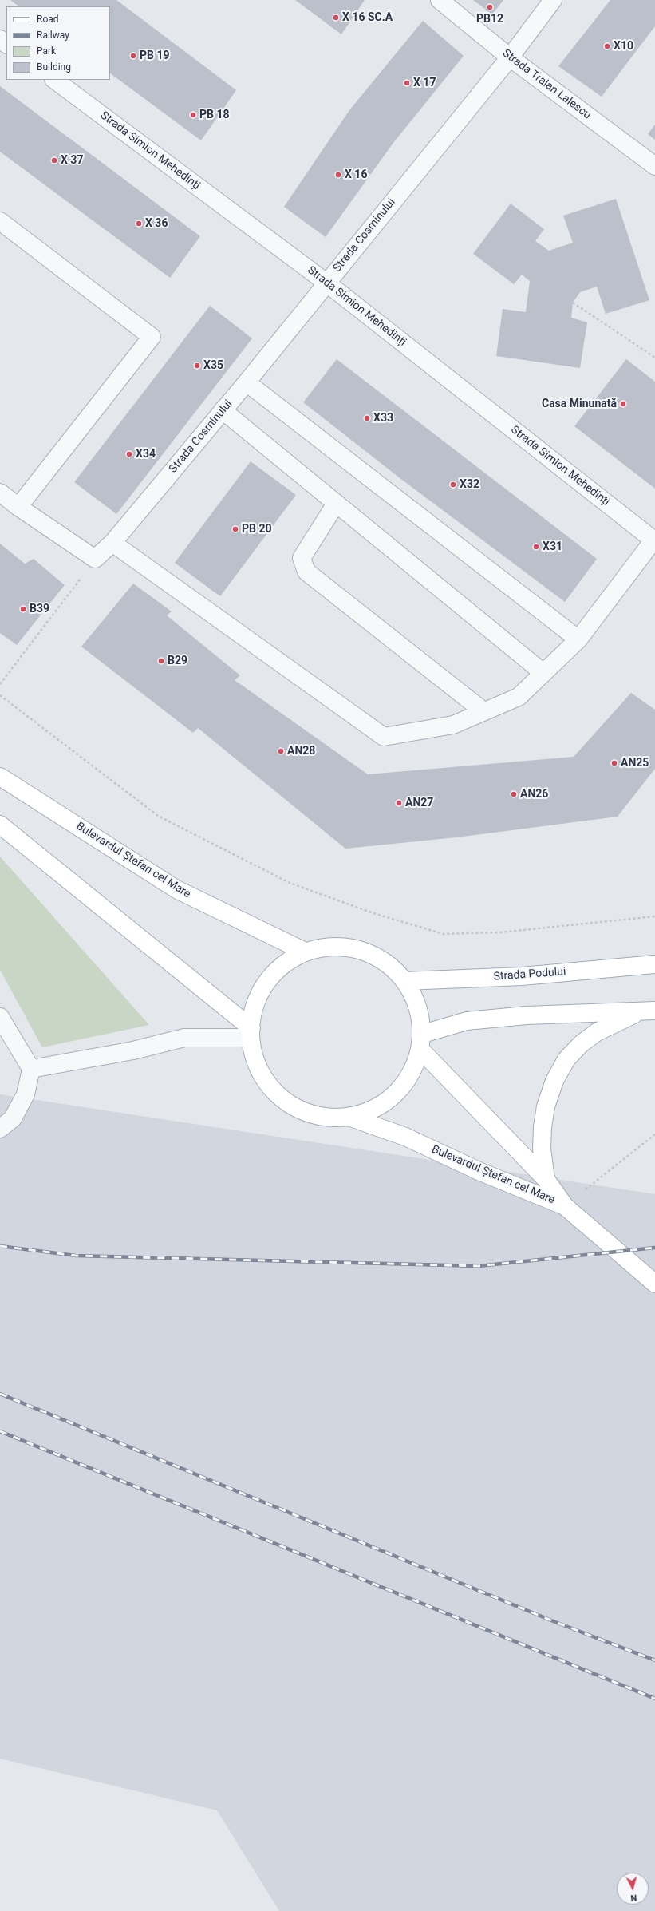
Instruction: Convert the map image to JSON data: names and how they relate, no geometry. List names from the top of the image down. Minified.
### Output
{"streets":{"main road":["Bulevardul Ștefan cel Mare","Strada Podului"],"street":["Strada Traian Lalescu","Strada Simion Mehedinți","Strada Cosminului"]},"crossings":[["Strada Traian Lalescu","Strada Cosminului"],["Strada Simion Mehedinți","Strada Cosminului"]],"places":["PB12","X 16 SC.A","X10","PB 19","X 17","PB 18","X 37","X 16","X 36","X35","Casa Minunată","X33","X34","X32","PB 20","X31","B39","B29","AN28","AN25","AN26","AN27"],"legend":["Road","Railway","Park","Building"],"north":"bottom"}
